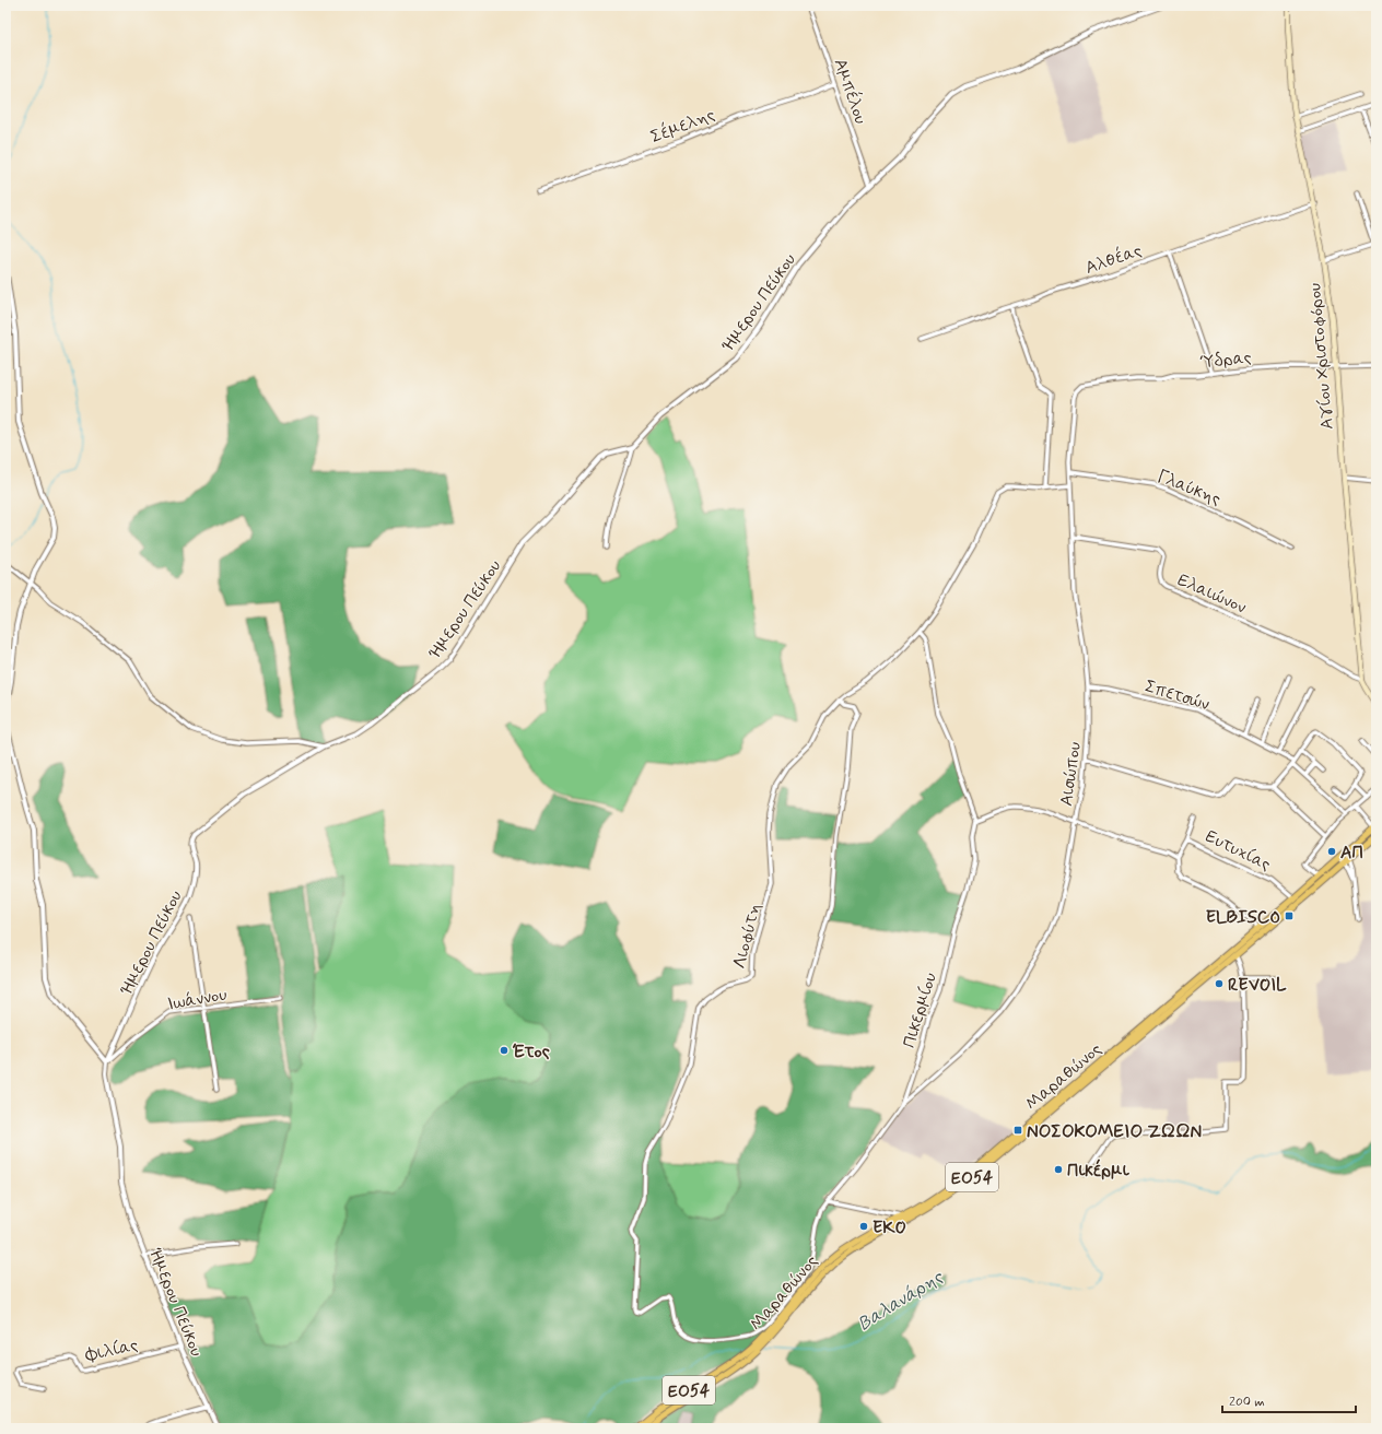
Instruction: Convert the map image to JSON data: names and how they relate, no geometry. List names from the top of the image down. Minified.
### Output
{"streets":{"main road":["Αγίου Χριστοφόρου","Μαραθώνος","ΕΟ54"],"street":["Αμπέλου","Σέμελης","Αλθέας","Ήμερου Πεύκου","Ύδρας","Γλαύκης","Ελαιώνον","Σπετσών","Αισώπου","Ευτυχίας","Λιοφύτη","Ιωάννου","Πικερμίου","Φιλίας"]},"crossings":[["Αμπέλου","Σέμελης"],["Αμπέλου","Ήμερου Πεύκου"],["Αλθέας","Αγίου Χριστοφόρου"],["Ήμερου Πεύκου","Ιωάννου"],["Ήμερου Πεύκου","Φιλίας"],["Αγίου Χριστοφόρου","Ύδρας"],["Αγίου Χριστοφόρου","Ελαιώνον"],["Ύδρας","Αισώπου"],["Γλαύκης","Αισώπου"],["Ελαιώνον","Αισώπου"],["Σπετσών","Αισώπου"],["Αισώπου","Πικερμίου"],["Ευτυχίας","Μαραθώνος"],["Λιοφύτη","Πικερμίου"]],"water":["Βαλανάρης"],"places":{"other":["ΑΠ","REVOIL","Έτος","Πικέρμι","EKO"],"transit":["ELBISCO","ΝΟΣΟΚΟΜΕΙΟ ΖΩΩΝ"]},"scale_bar":"200 m"}
